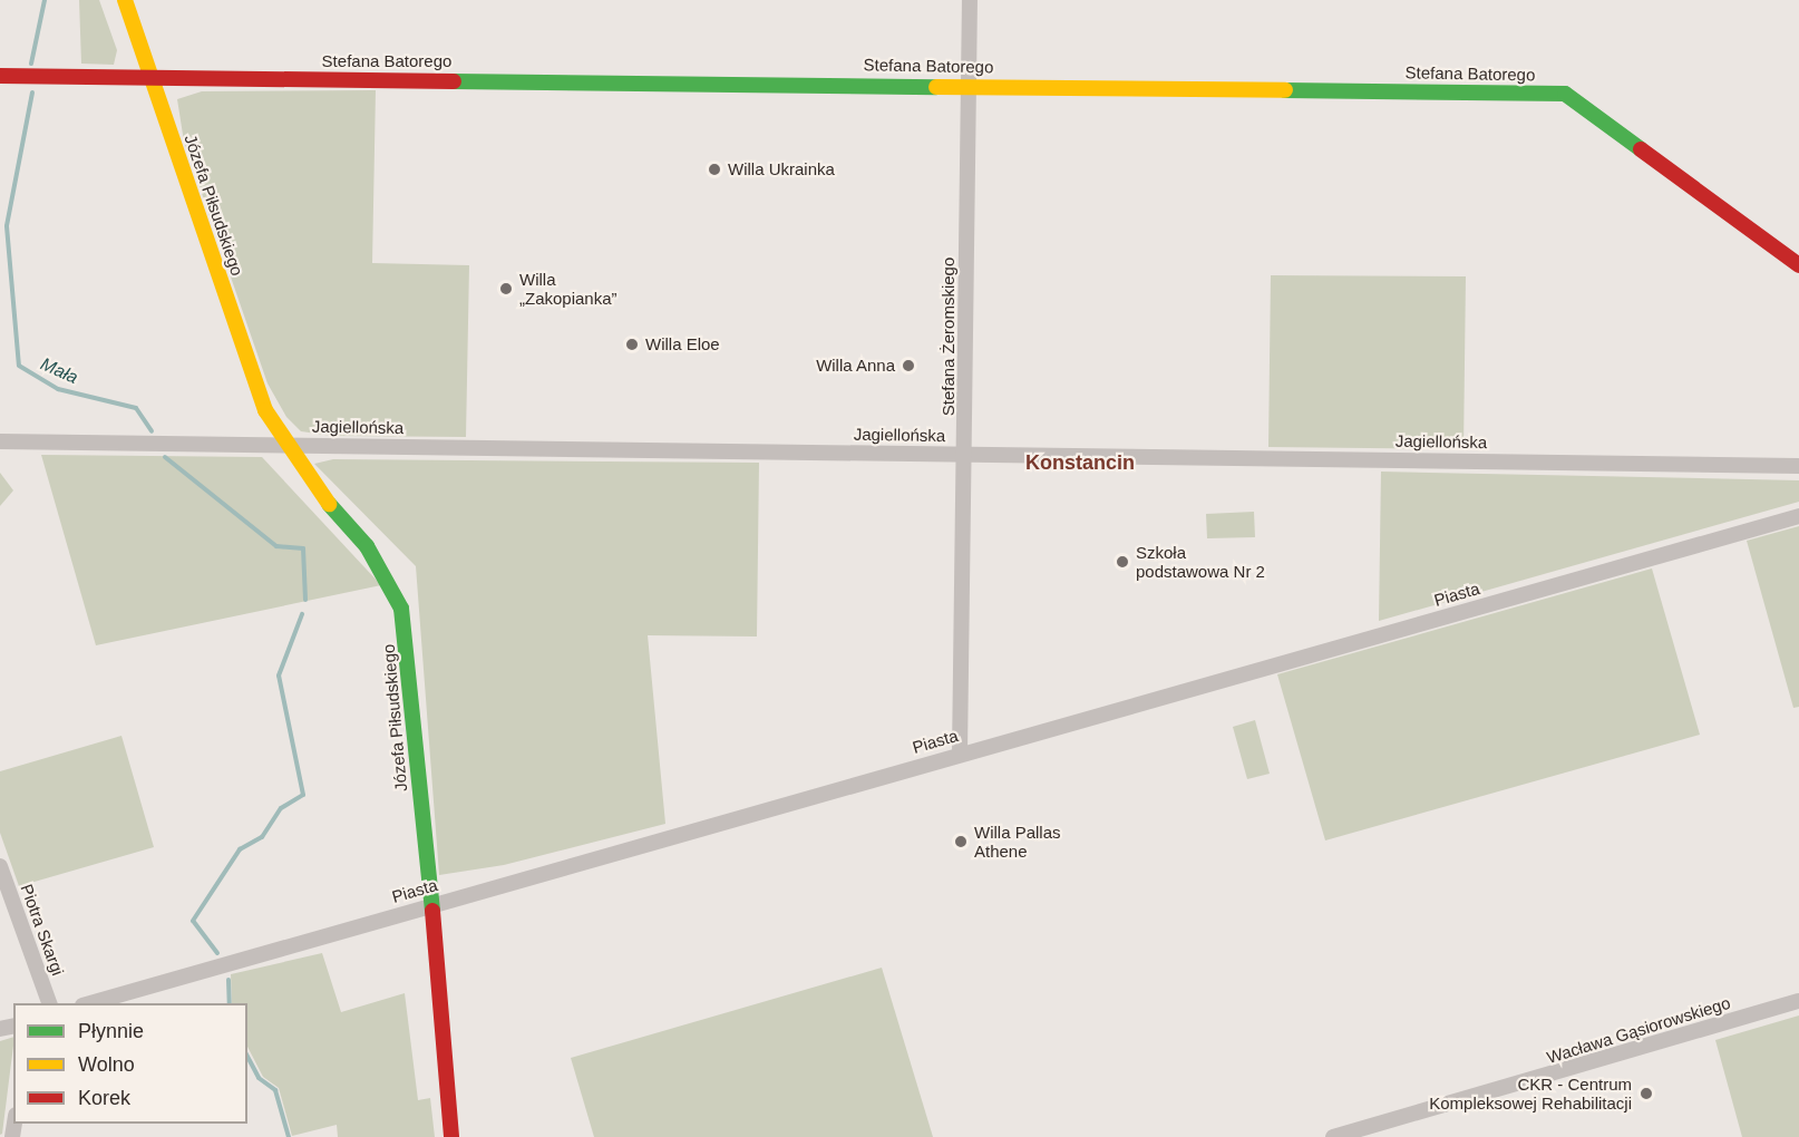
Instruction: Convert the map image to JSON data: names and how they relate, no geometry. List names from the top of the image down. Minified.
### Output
{"streets":{"street":["Stefana Batorego","Józefa Piłsudskiego","Stefana Żeromskiego","Jagiellońska","Piasta","Piotra Skargi","Wacława Gąsiorowskiego"]},"crossings":[["Stefana Batorego","Józefa Piłsudskiego"],["Stefana Batorego","Stefana Żeromskiego"],["Józefa Piłsudskiego","Jagiellońska"],["Józefa Piłsudskiego","Piasta"],["Stefana Żeromskiego","Jagiellońska"],["Stefana Żeromskiego","Piasta"]],"districts":["Konstancin"],"water":["Mała"],"places":["Willa Ukrainka","Willa „Zakopianka”","Willa Eloe","Willa Anna","Szkoła podstawowa Nr 2","Willa Pallas Athene","CKR - Centrum Kompleksowej Rehabilitacji"],"legend":["Płynnie","Wolno","Korek"]}
